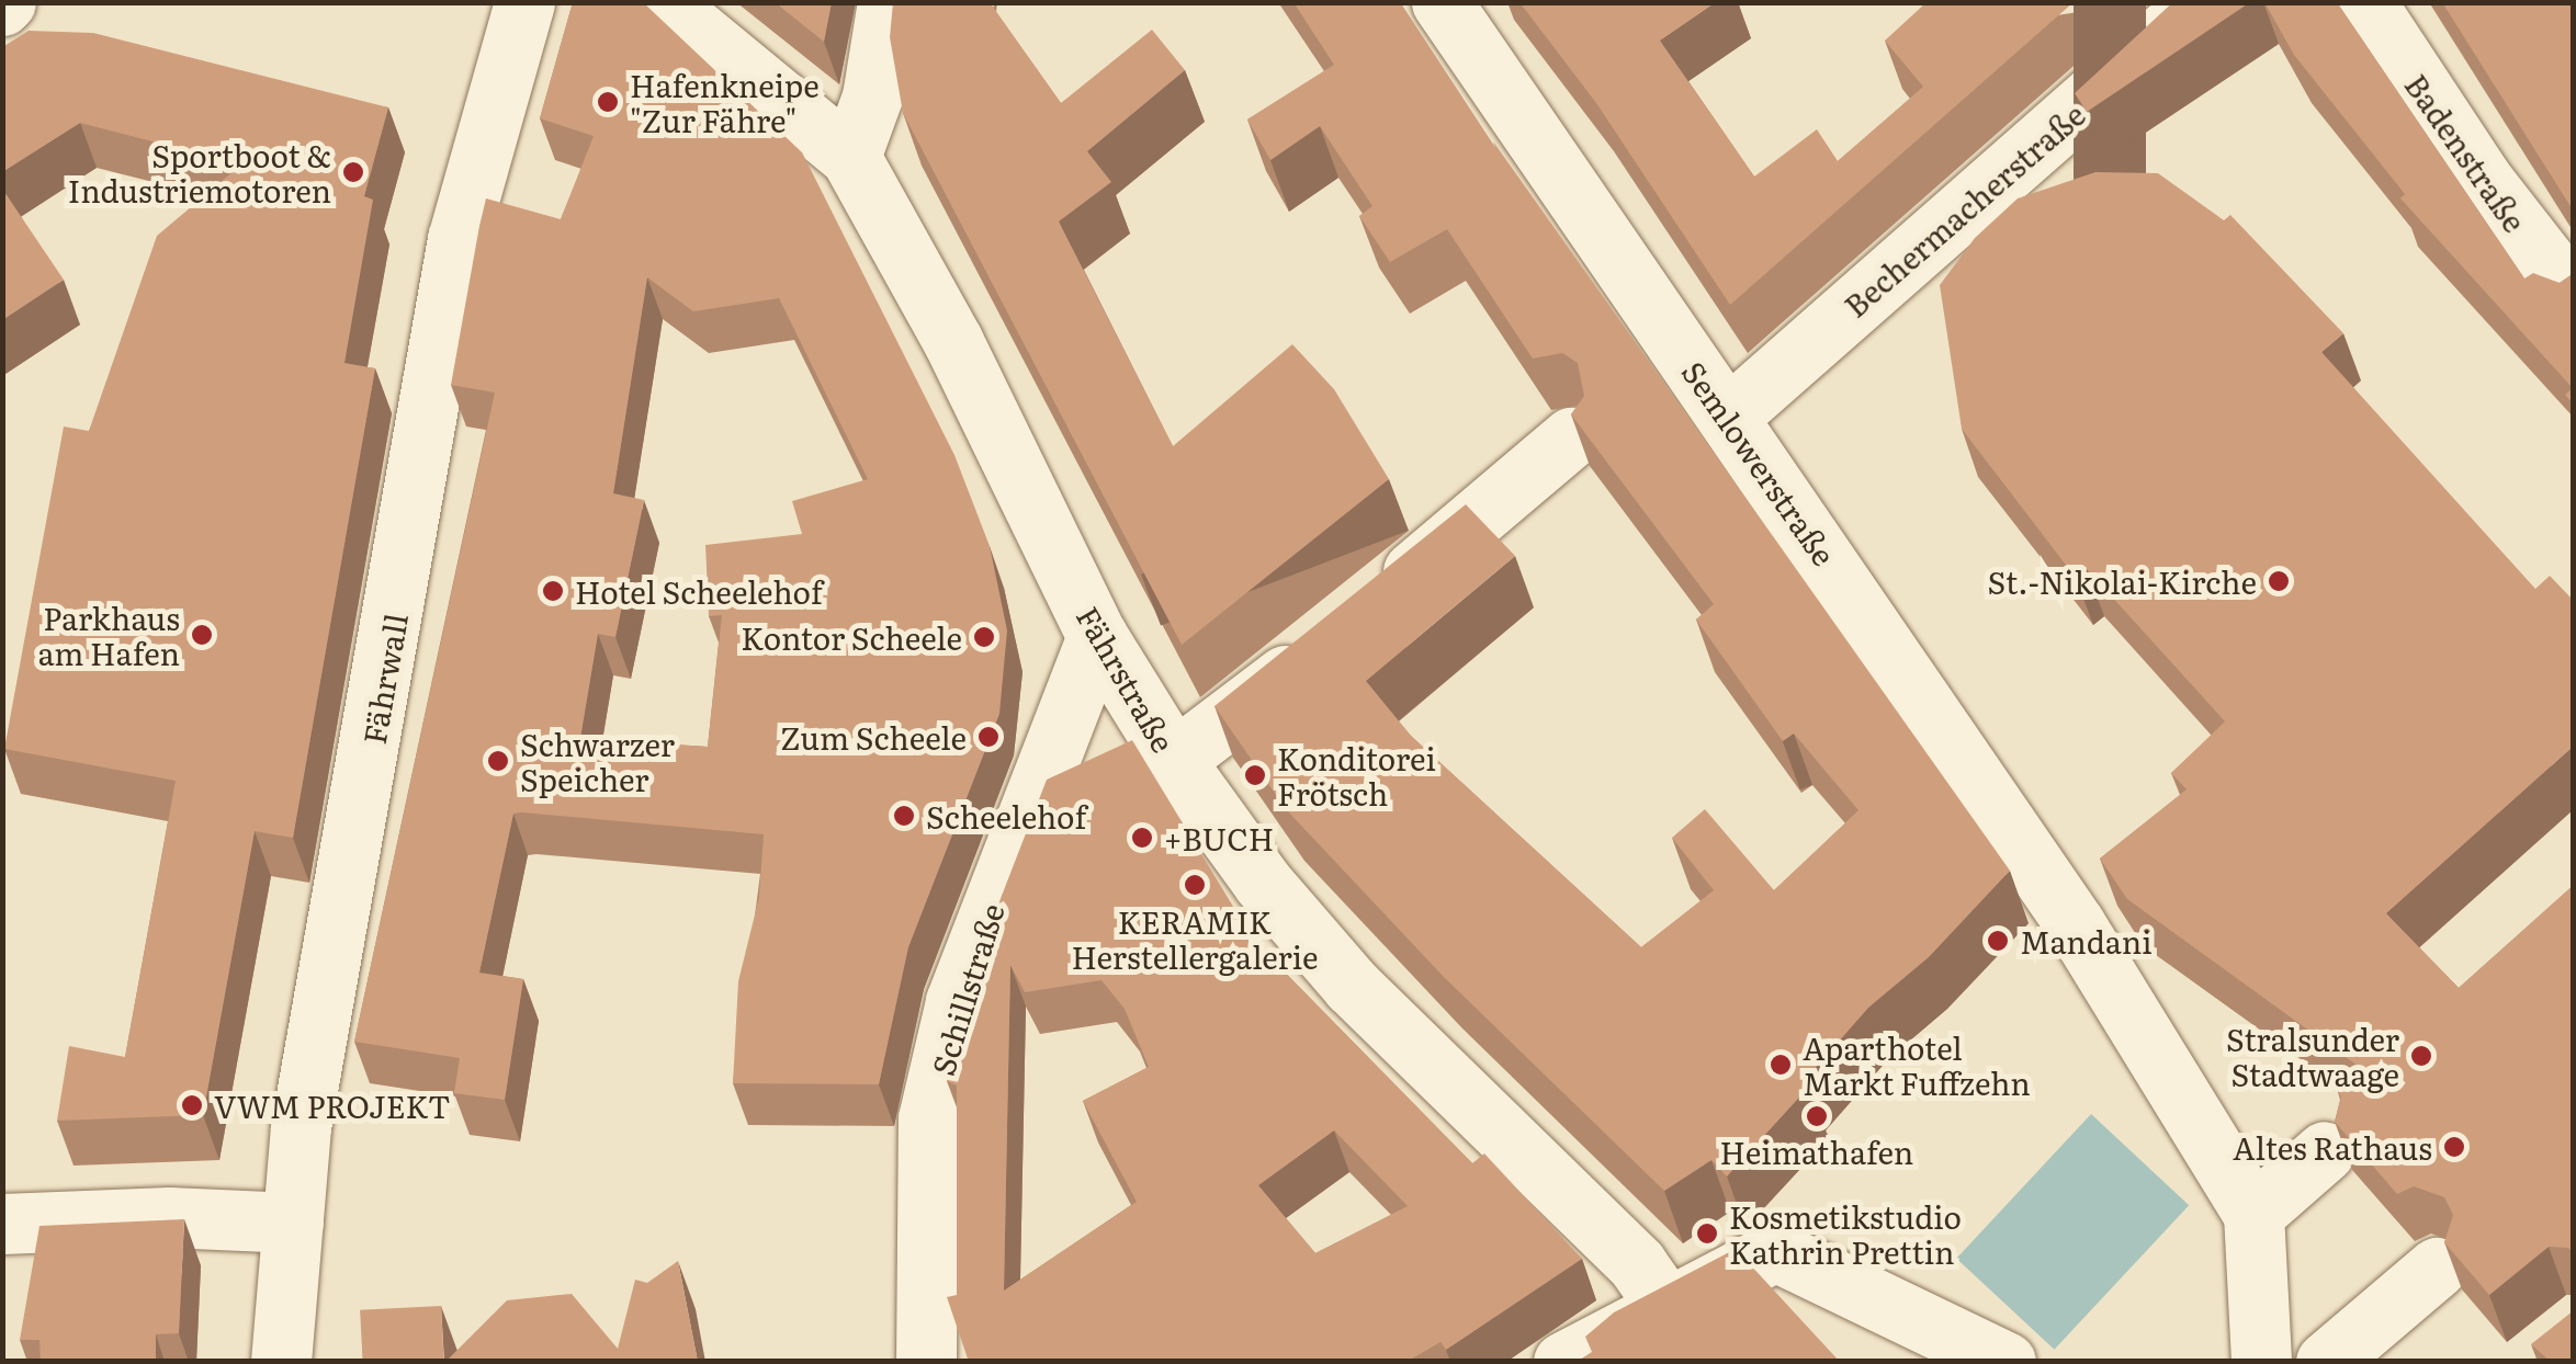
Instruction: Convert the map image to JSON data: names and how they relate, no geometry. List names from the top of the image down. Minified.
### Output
{"streets":{"street":["Badenstraße","Bechermacherstraße","Semlowerstraße","Fährwall","Fährstraße","Schillstraße"]},"crossings":[["Bechermacherstraße","Semlowerstraße"],["Fährstraße","Schillstraße"]],"places":["Hafenkneipe \"Zur Fähre\"","Sportboot & Industriemotoren","St.-Nikolai-Kirche","Hotel Scheelehof","Parkhaus am Hafen","Kontor Scheele","Zum Scheele","Schwarzer Speicher","Konditorei Frötsch","Scheelehof","+BUCH","KERAMIK Herstellergalerie","Mandani","Stralsunder Stadtwaage","Aparthotel Markt Fuffzehn","VWM PROJEKT","Heimathafen","Altes Rathaus","Kosmetikstudio Kathrin Prettin"]}
